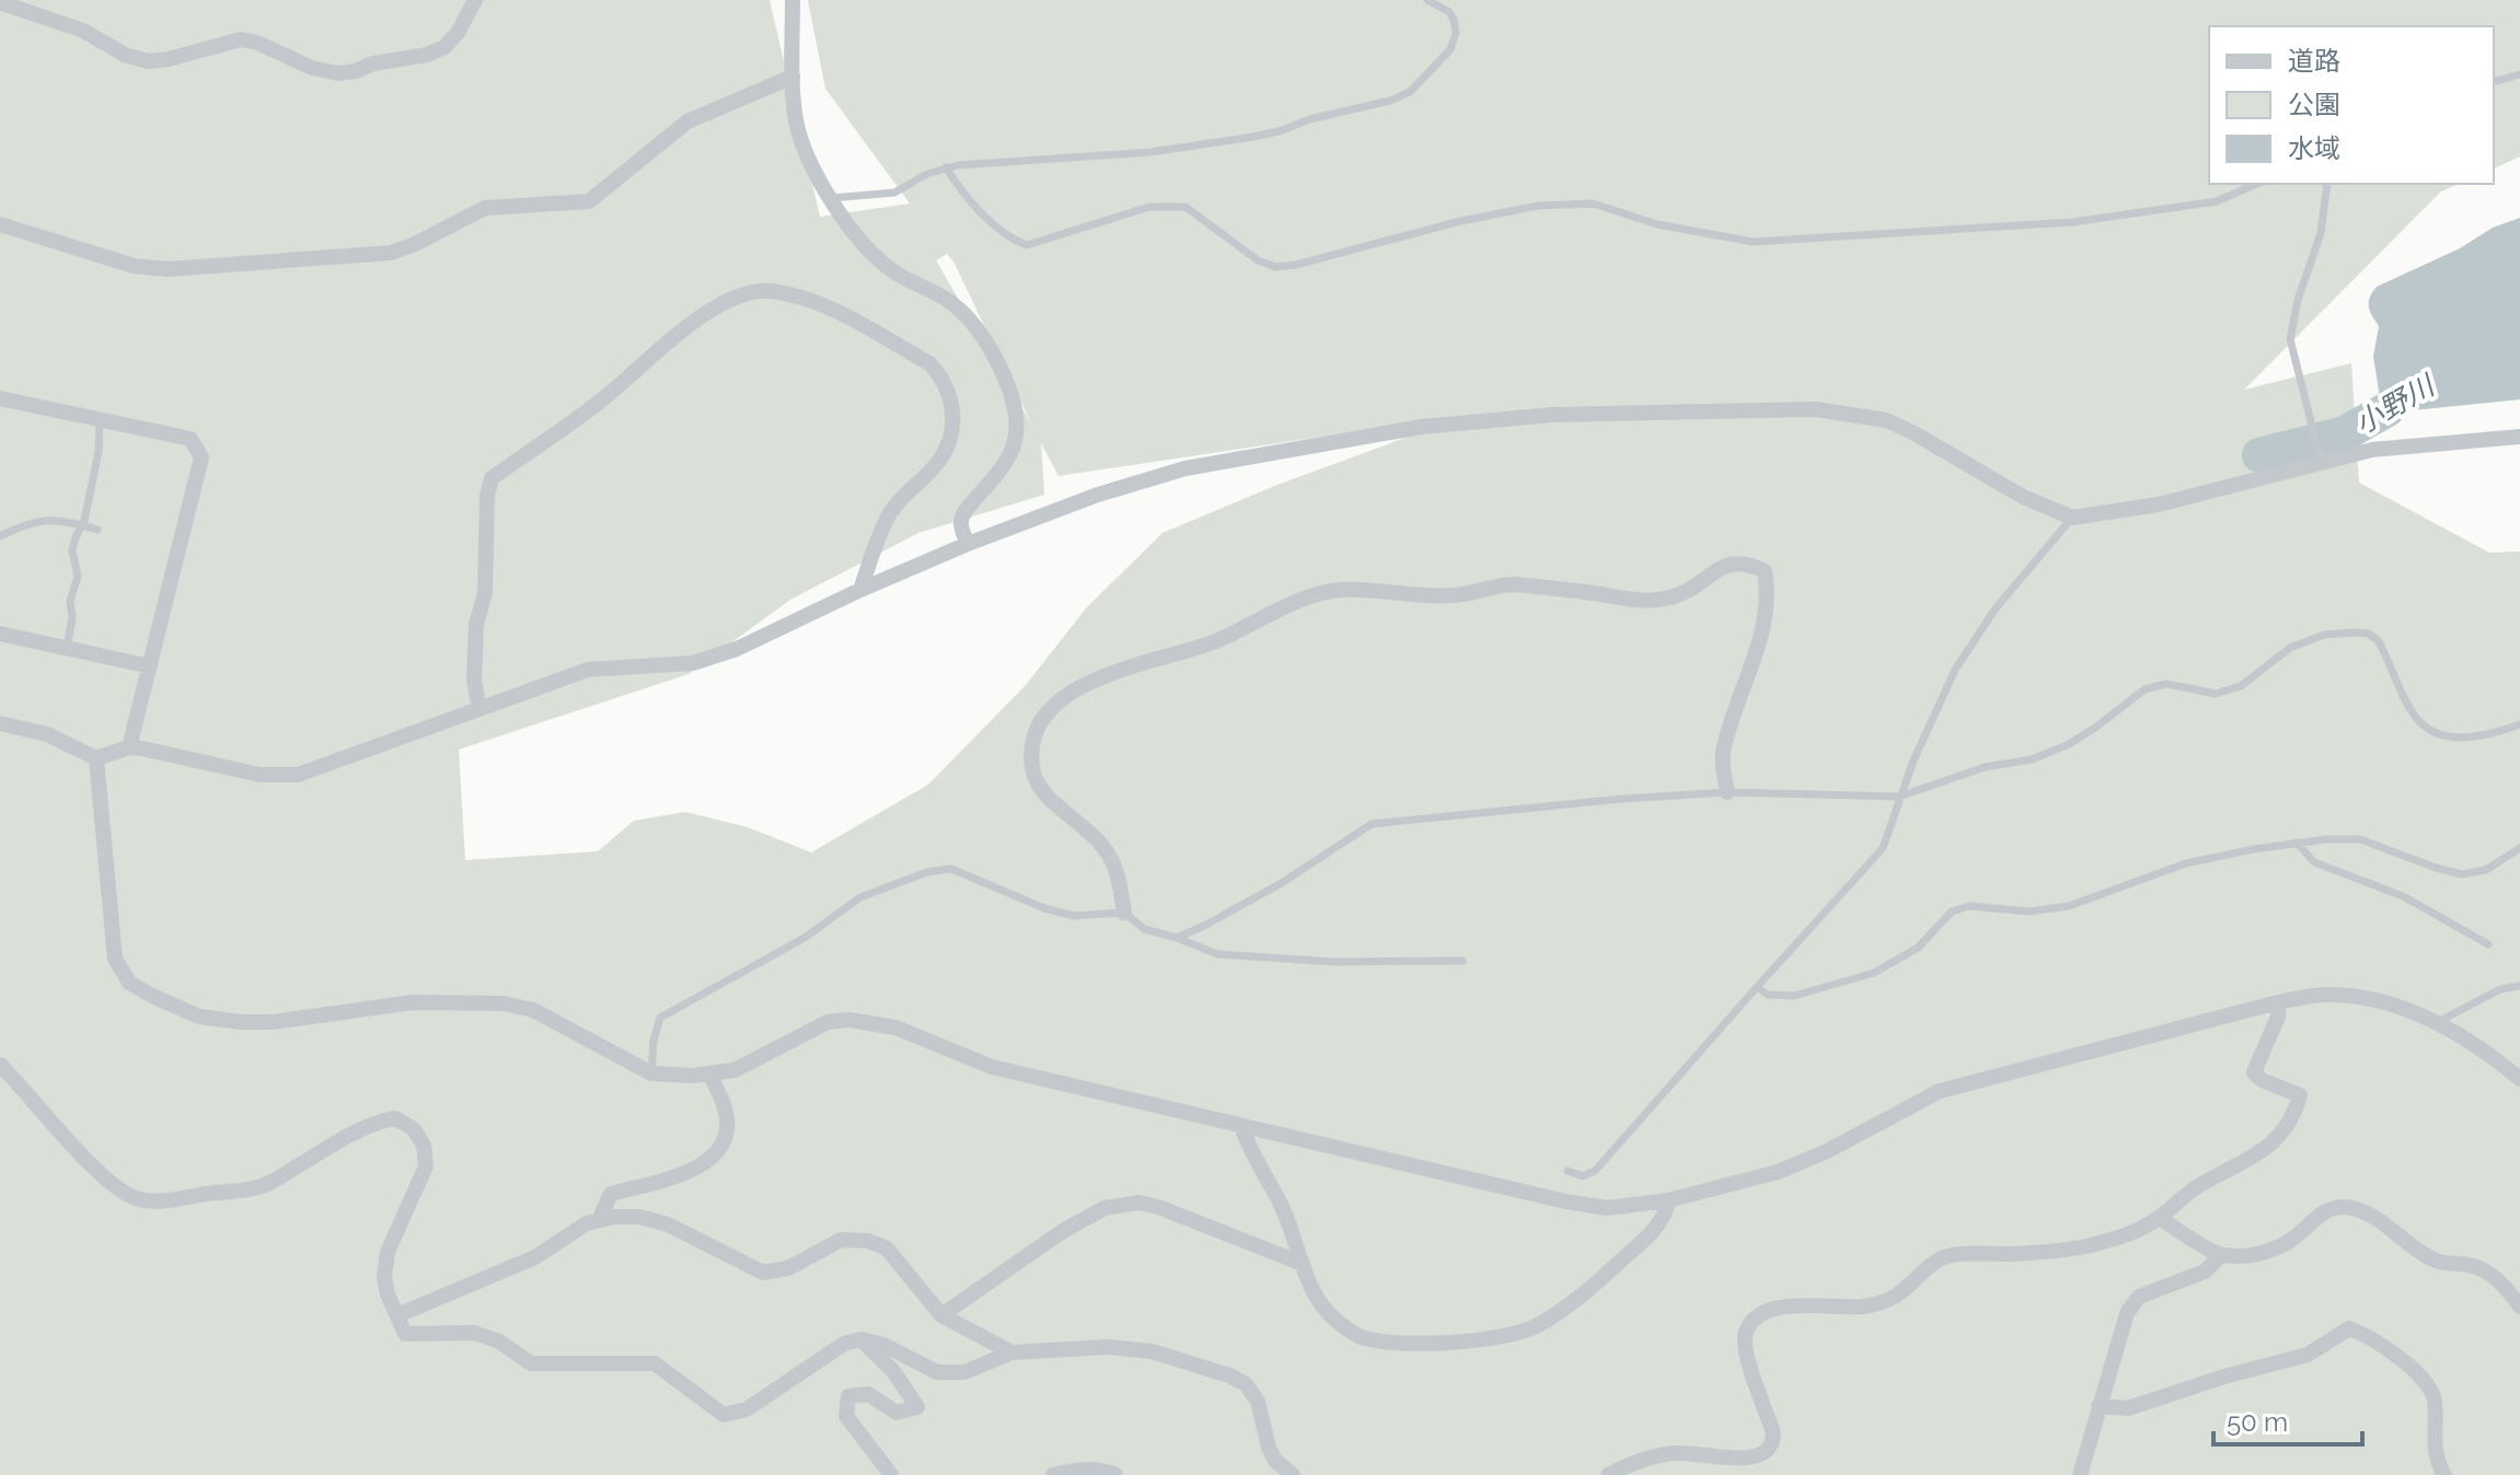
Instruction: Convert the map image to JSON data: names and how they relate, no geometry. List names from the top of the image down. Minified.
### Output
{"water":["小野川"],"legend":["道路","公園","水域"],"scale_bar":"50 m"}
